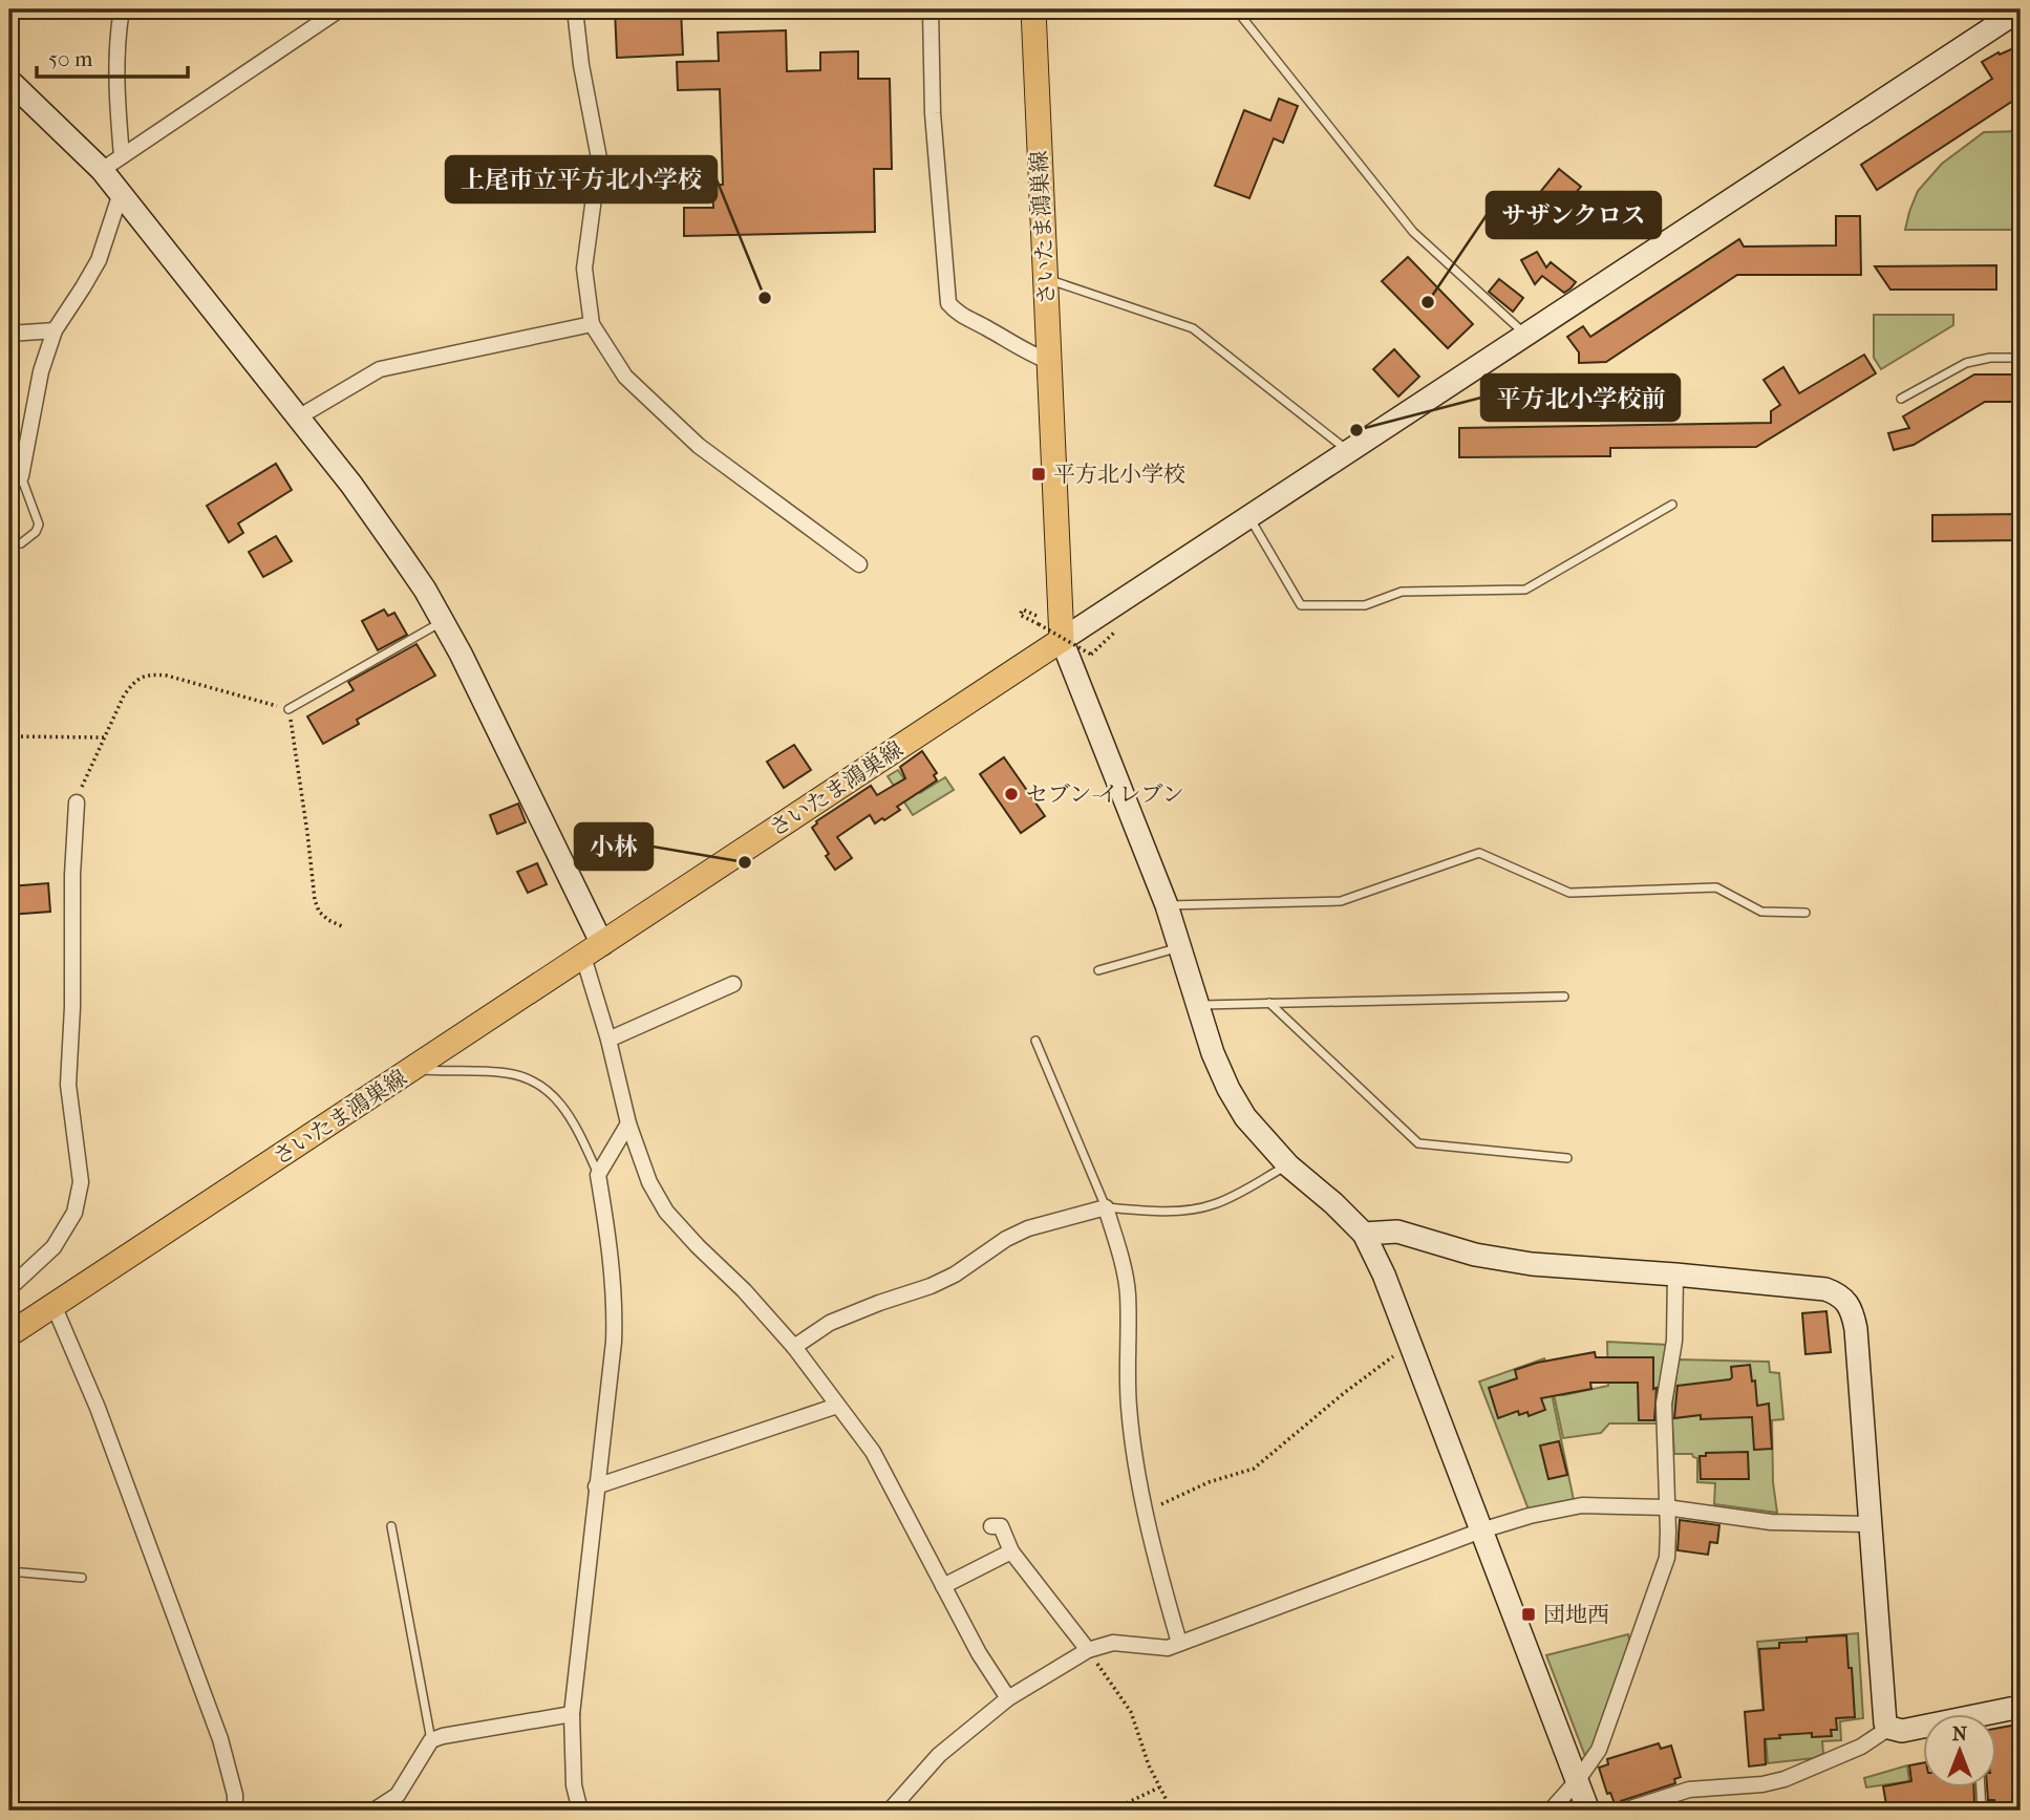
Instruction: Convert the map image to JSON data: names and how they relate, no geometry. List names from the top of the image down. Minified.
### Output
{"streets":{"main road":["さいたま鴻巣線"]},"places":{"other":["上尾市立平方北小学校","サザンクロス","平方北小学校前","セブン-イレブン","小林"],"transit":["平方北小学校","団地西"]},"scale_bar":"50 m","north":"top"}
